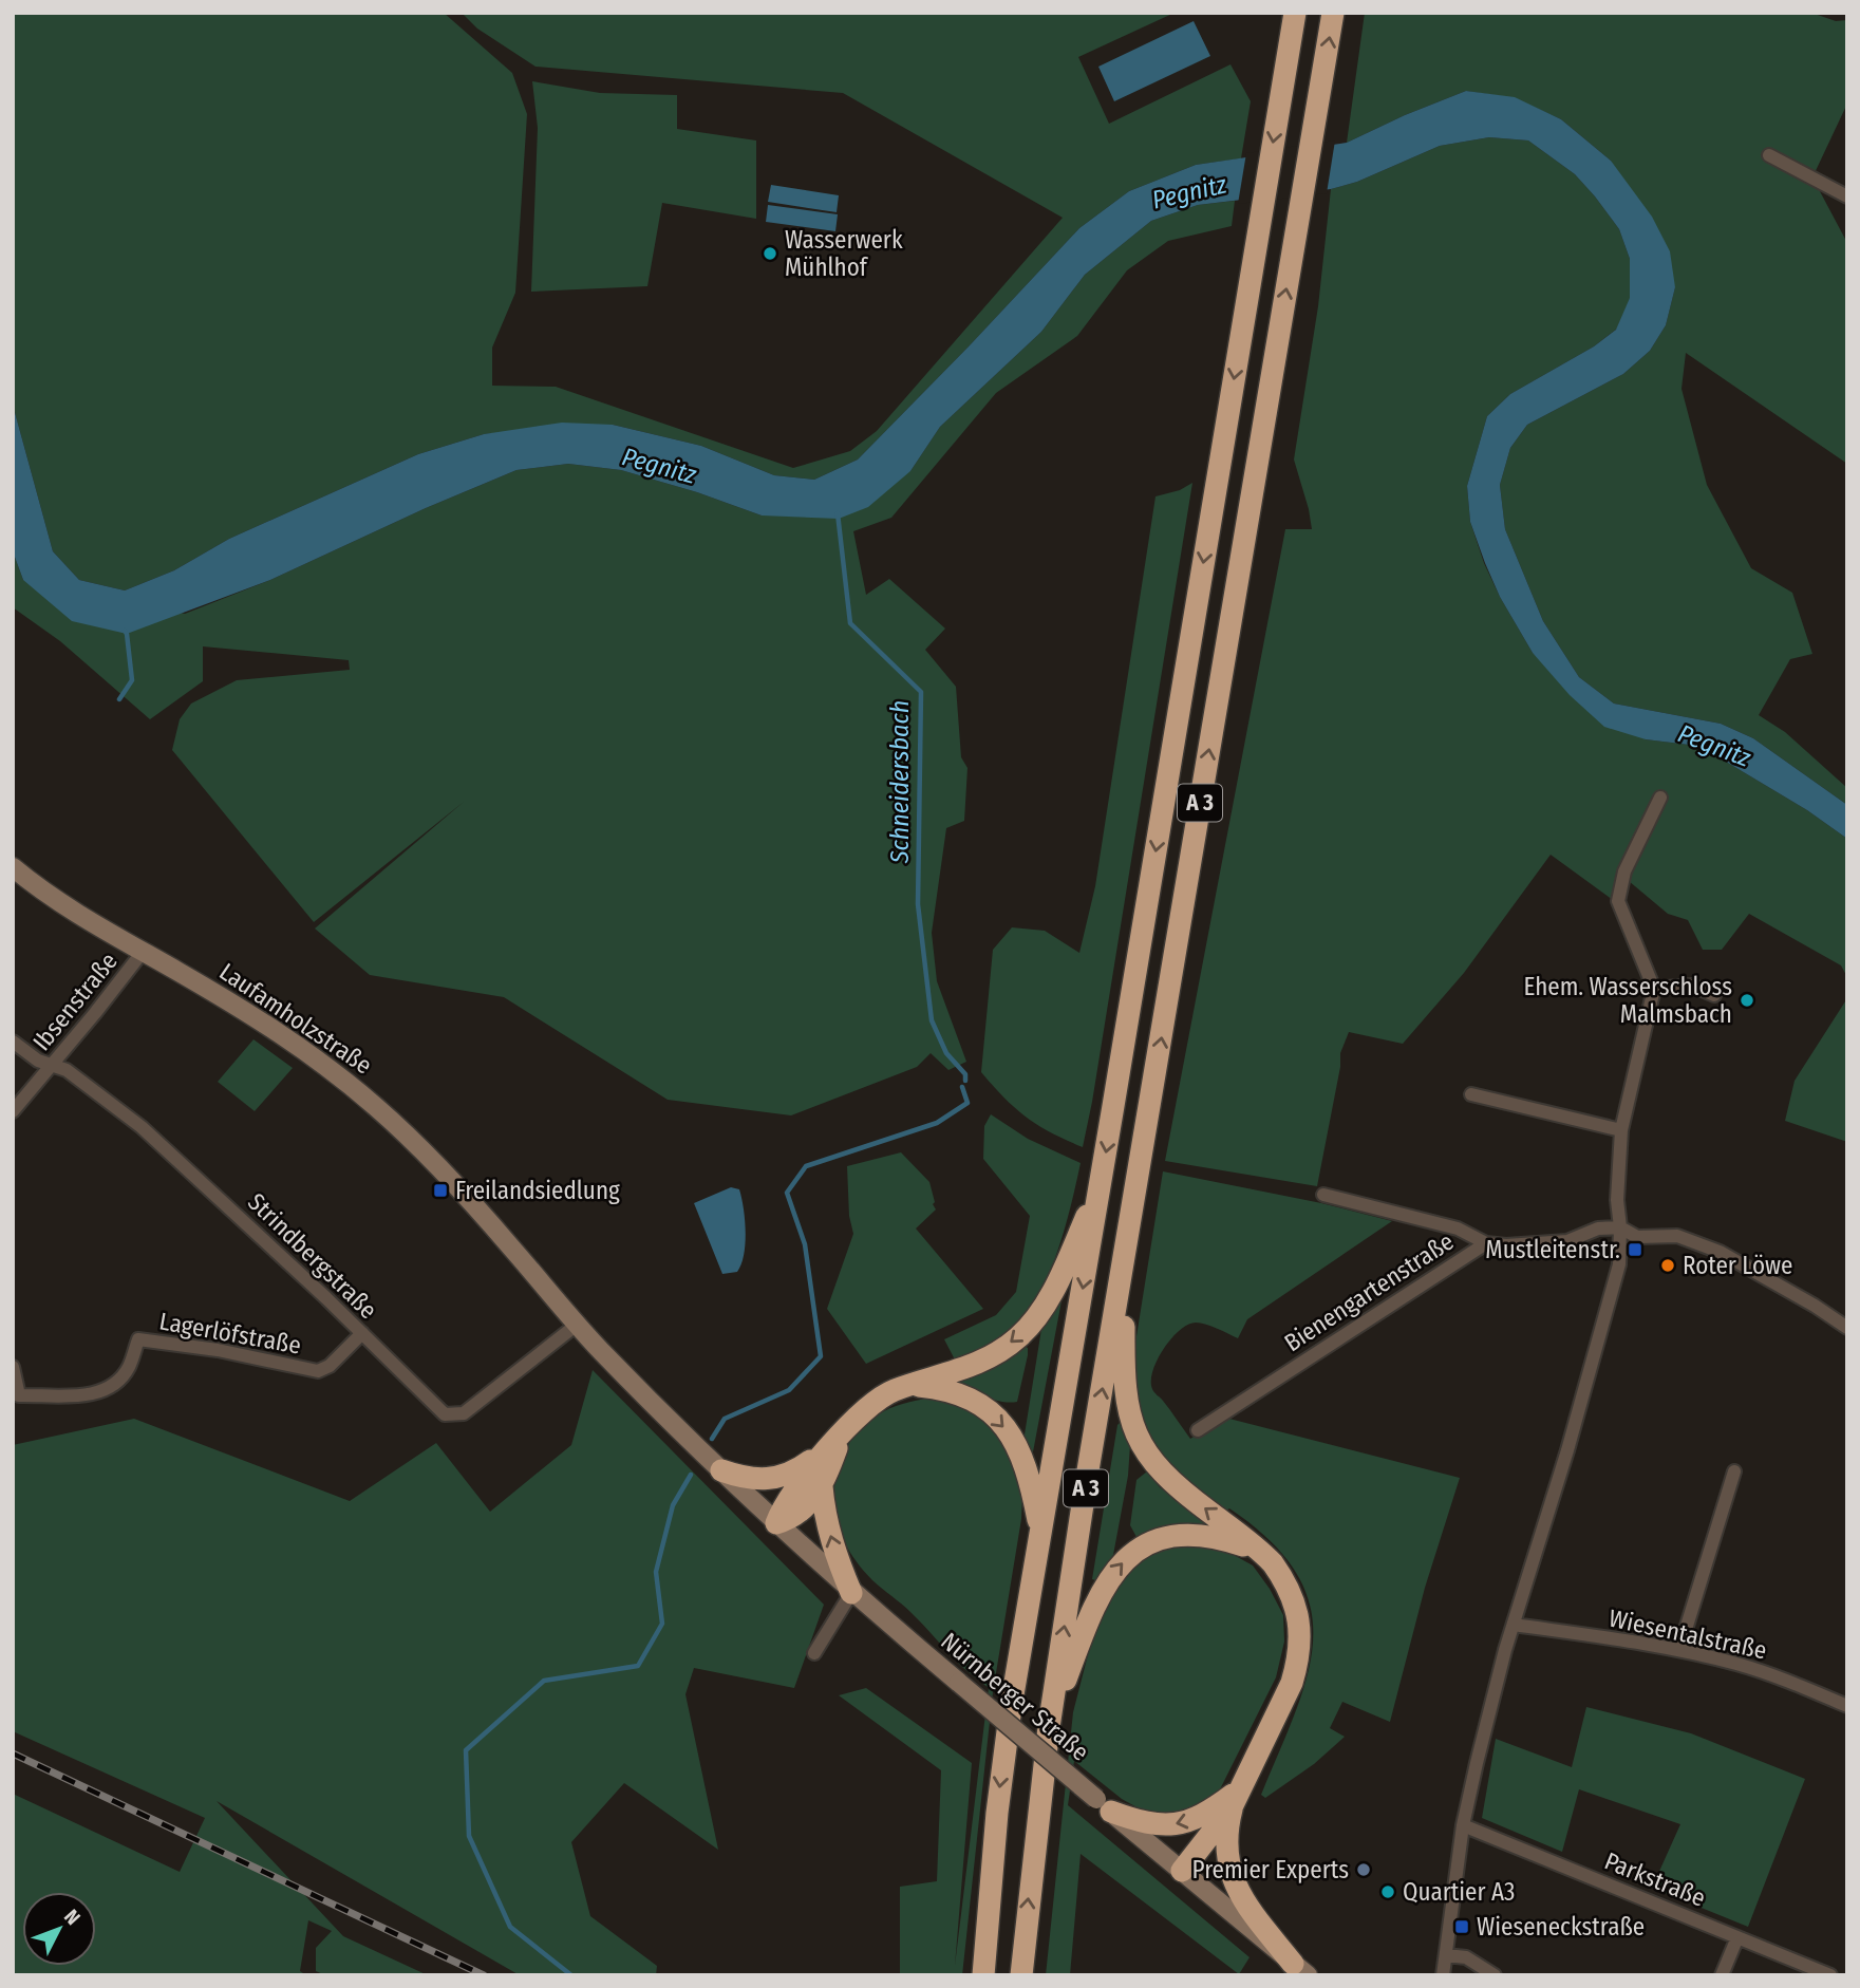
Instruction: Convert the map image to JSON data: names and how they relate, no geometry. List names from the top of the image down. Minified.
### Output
{"streets":{"highway":["A 3"],"main road":["Laufamholzstraße","Nürnberger Straße"],"street":["Ibsenstraße","Strindbergstraße","Bienengartenstraße","Lagerlöfstraße","Wiesentalstraße","Parkstraße"]},"crossings":[["Ibsenstraße","Laufamholzstraße"],["Ibsenstraße","Strindbergstraße"],["Laufamholzstraße","Strindbergstraße"],["Laufamholzstraße","Nürnberger Straße"],["Strindbergstraße","Lagerlöfstraße"]],"water":["Pegnitz","Schneidersbach"],"places":{"other":["Wasserwerk Mühlhof","Ehem. Wasserschloss Malmsbach","Roter Löwe","Premier Experts","Quartier A3"],"transit":["Freilandsiedlung","Mustleitenstr.","Wieseneckstraße"]},"north":"top right"}
